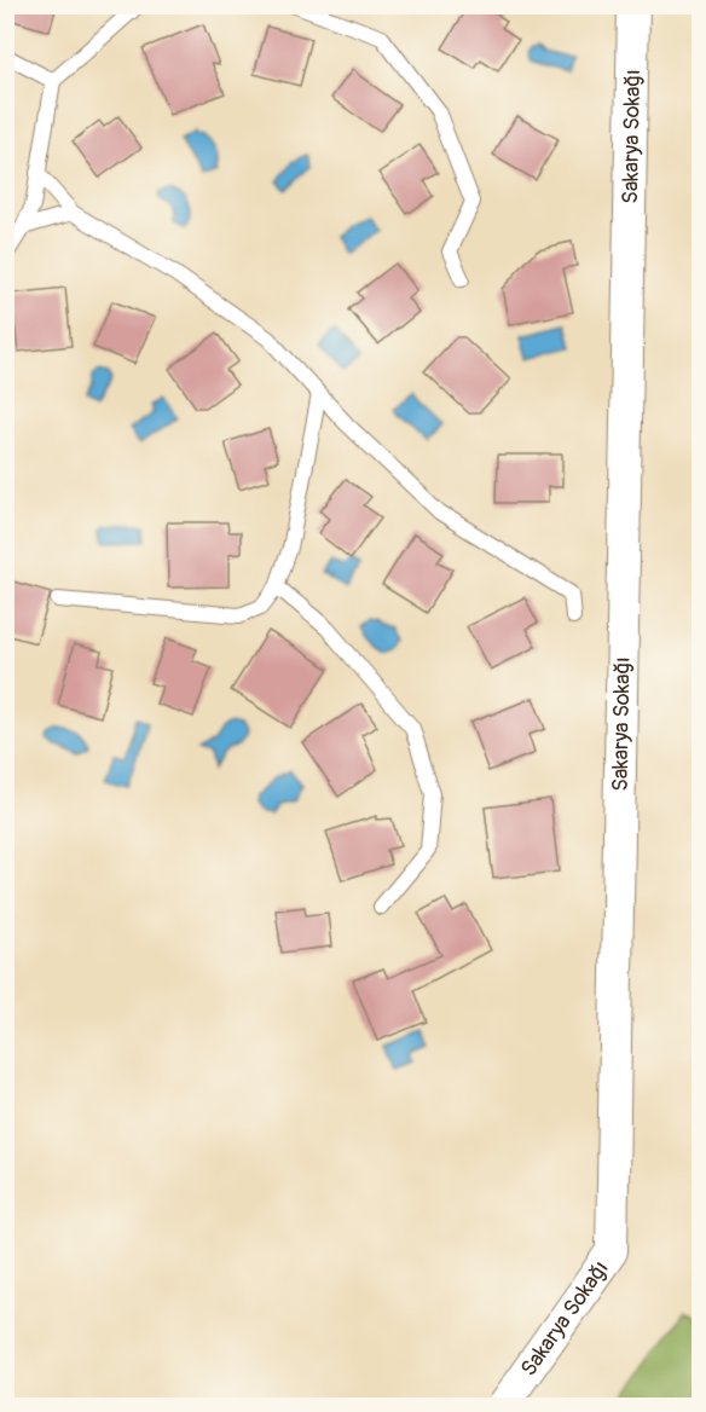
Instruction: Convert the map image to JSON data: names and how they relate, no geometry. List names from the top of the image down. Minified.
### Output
{"streets":{"street":["Sakarya Sokağı"]}}
